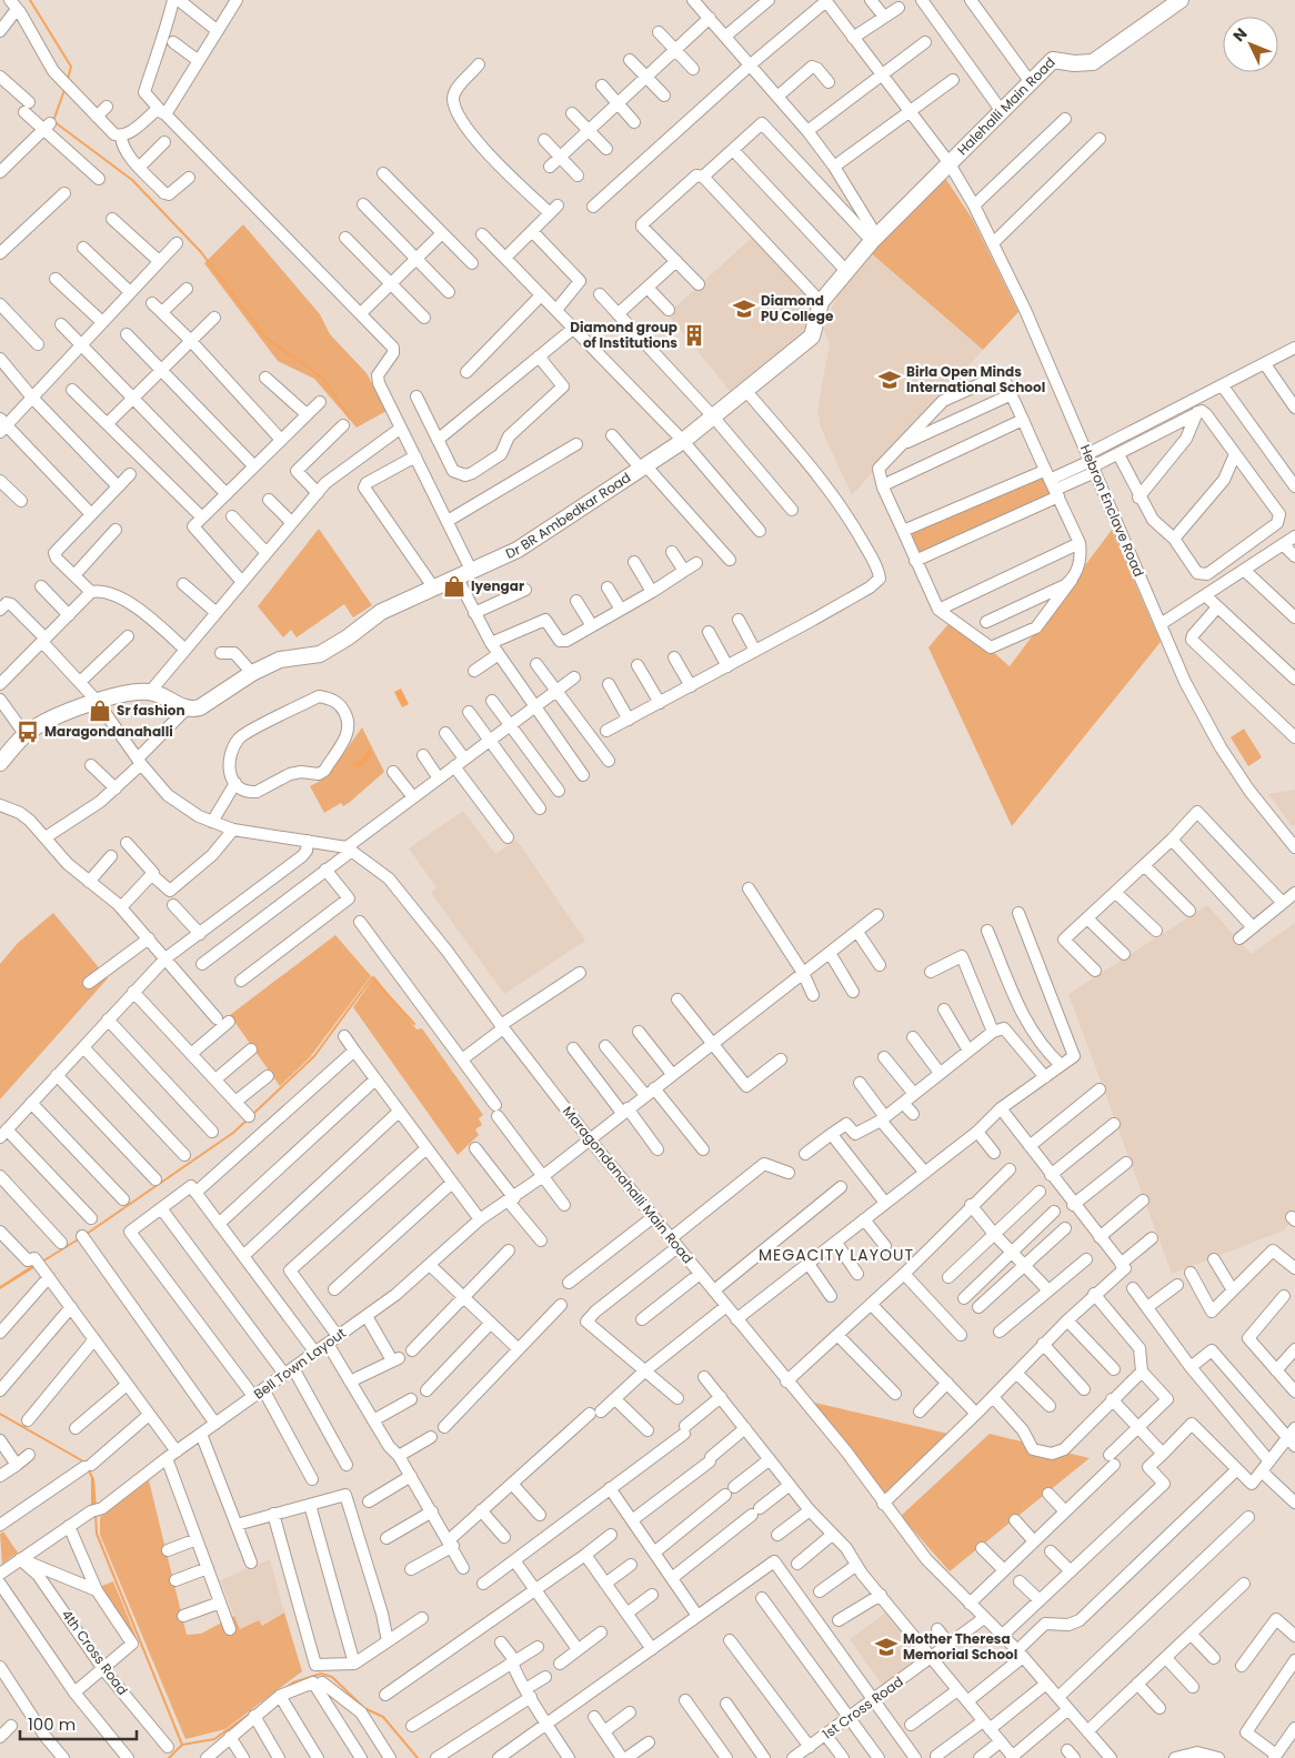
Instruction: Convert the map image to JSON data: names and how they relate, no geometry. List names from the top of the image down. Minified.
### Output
{"streets":{"main road":["Halehalli Main Road","Dr BR Ambedkar Road"],"street":["Hebron Enclave Road","Maragondanahalli Main Road","Bell Town Layout","4th Cross Road","1st Cross Road"]},"crossings":[["Halehalli Main Road","Hebron Enclave Road"],["Halehalli Main Road","Dr BR Ambedkar Road"],["Hebron Enclave Road","Dr BR Ambedkar Road"],["Maragondanahalli Main Road","Bell Town Layout"],["Maragondanahalli Main Road","1st Cross Road"],["Bell Town Layout","4th Cross Road"]],"districts":["MEGACITY LAYOUT"],"places":{"school or university":["Diamond PU College","Birla Open Minds International School","Mother Theresa Memorial School"],"building":["Diamond group of Institutions"],"shop":["Iyengar","Sr fashion"],"bus stop":["Maragondanahalli"]},"scale_bar":"100 m","north":"top left"}
